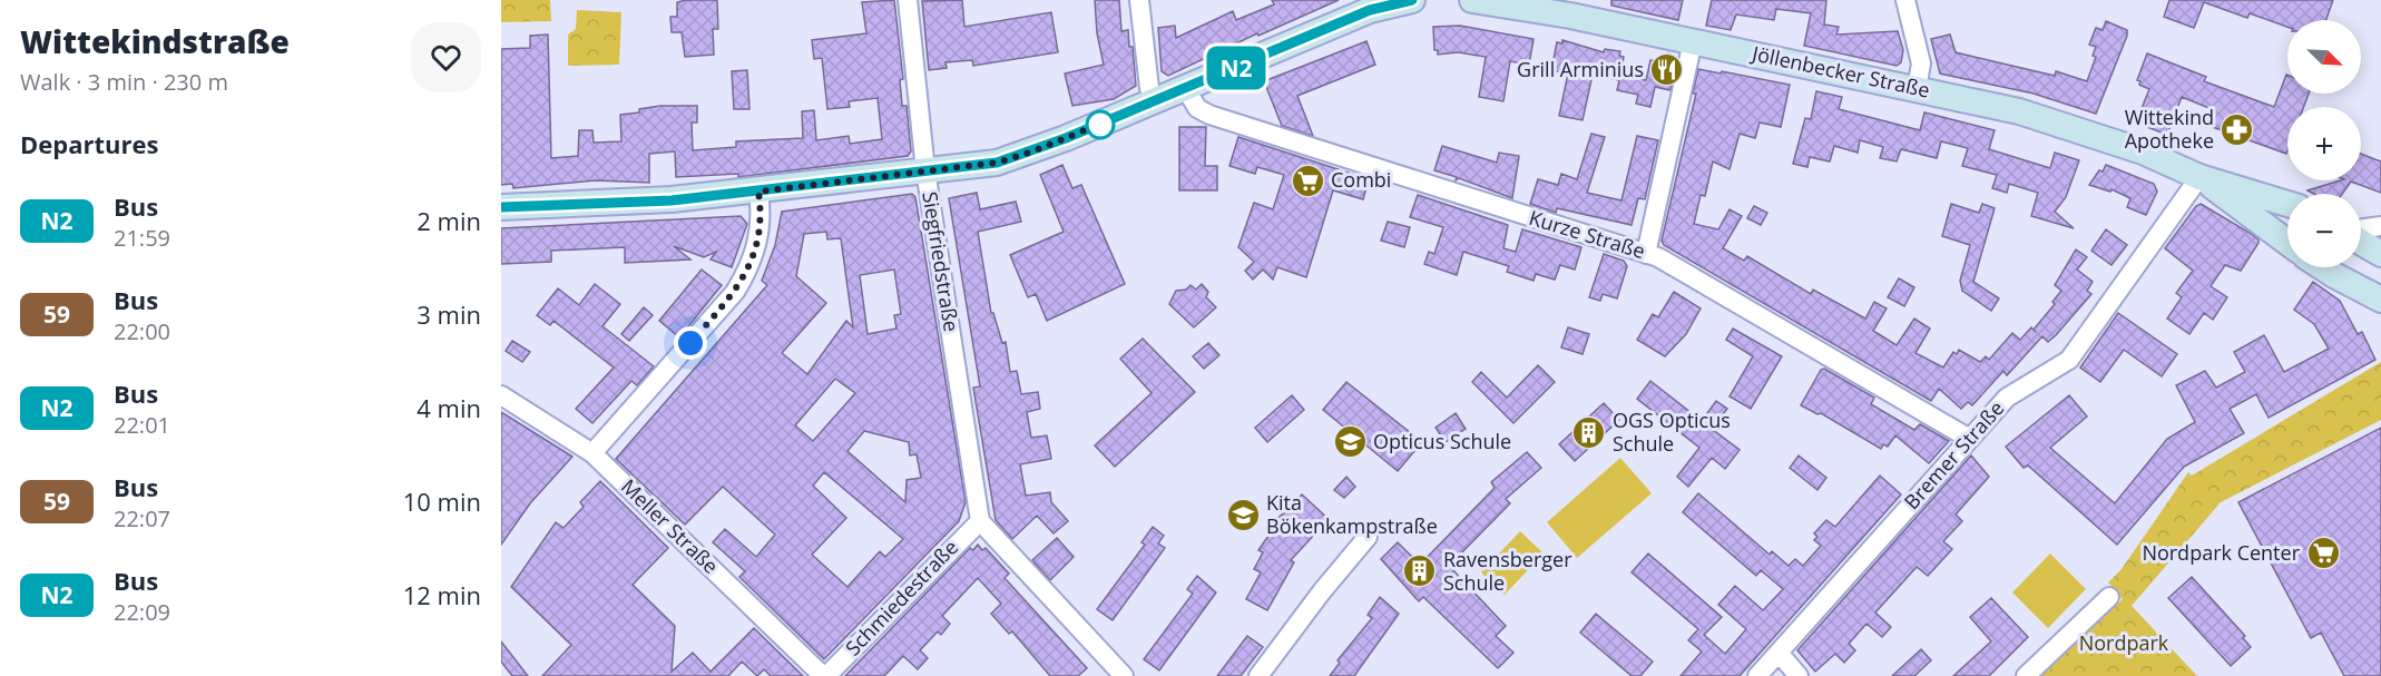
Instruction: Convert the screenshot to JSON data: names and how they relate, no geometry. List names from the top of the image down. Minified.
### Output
{"streets":{"main road":["Jöllenbecker Straße"],"street":["Kurze Straße","Siegfriedstraße","Bremer Straße","Meller Straße","Schmiedestraße"]},"crossings":[["Jöllenbecker Straße","Bremer Straße"],["Kurze Straße","Bremer Straße"],["Siegfriedstraße","Schmiedestraße"],["Meller Straße","Schmiedestraße"]],"parks":["Nordpark"],"places":{"restaurant":["Grill Arminius"],"pharmacy":["Wittekind Apotheke"],"supermarket":["Combi","Nordpark Center"],"building":["OGS Opticus Schule","Ravensberger Schule"],"school or university":["Opticus Schule","Kita Bökenkampstraße"]},"lines":["bus line N2"],"north":"bottom right","page":{"heading":[["Wittekindstraße","Walk · 3 min · 230 m"],"Departures"],"on_map":"N2","map_buttons":["+","−"],"list":[{"mark":"N2","name":"Bus","note":"21:59","value":"2 min"},{"mark":"59","name":"Bus","note":"22:00","value":"3 min"},{"mark":"N2","name":"Bus","note":"22:01","value":"4 min"},{"mark":"59","name":"Bus","note":"22:07","value":"10 min"},{"mark":"N2","name":"Bus","note":"22:09","value":"12 min"}]}}
